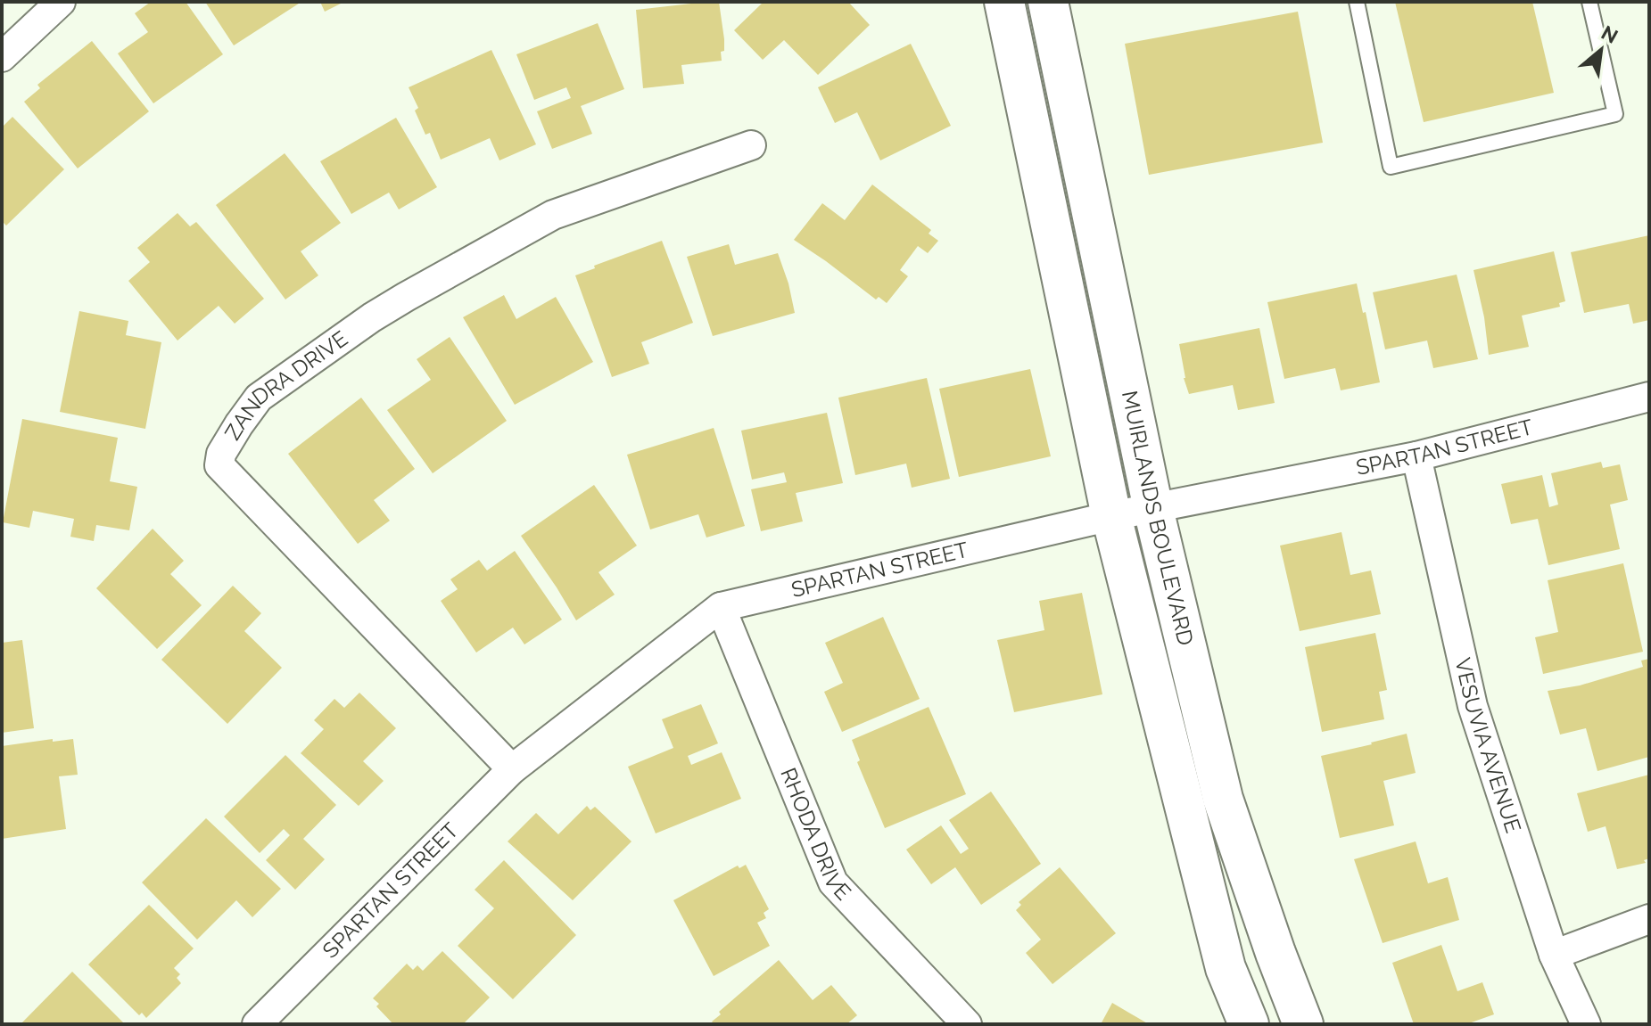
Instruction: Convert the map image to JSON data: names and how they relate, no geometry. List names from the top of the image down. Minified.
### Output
{"streets":{"main road":["MUIRLANDS BOULEVARD"],"street":["ZANDRA DRIVE","SPARTAN STREET","VESUVIA AVENUE","RHODA DRIVE"]},"crossings":[["ZANDRA DRIVE","SPARTAN STREET"],["SPARTAN STREET","MUIRLANDS BOULEVARD"],["SPARTAN STREET","VESUVIA AVENUE"],["SPARTAN STREET","RHODA DRIVE"]],"north":"top right"}
